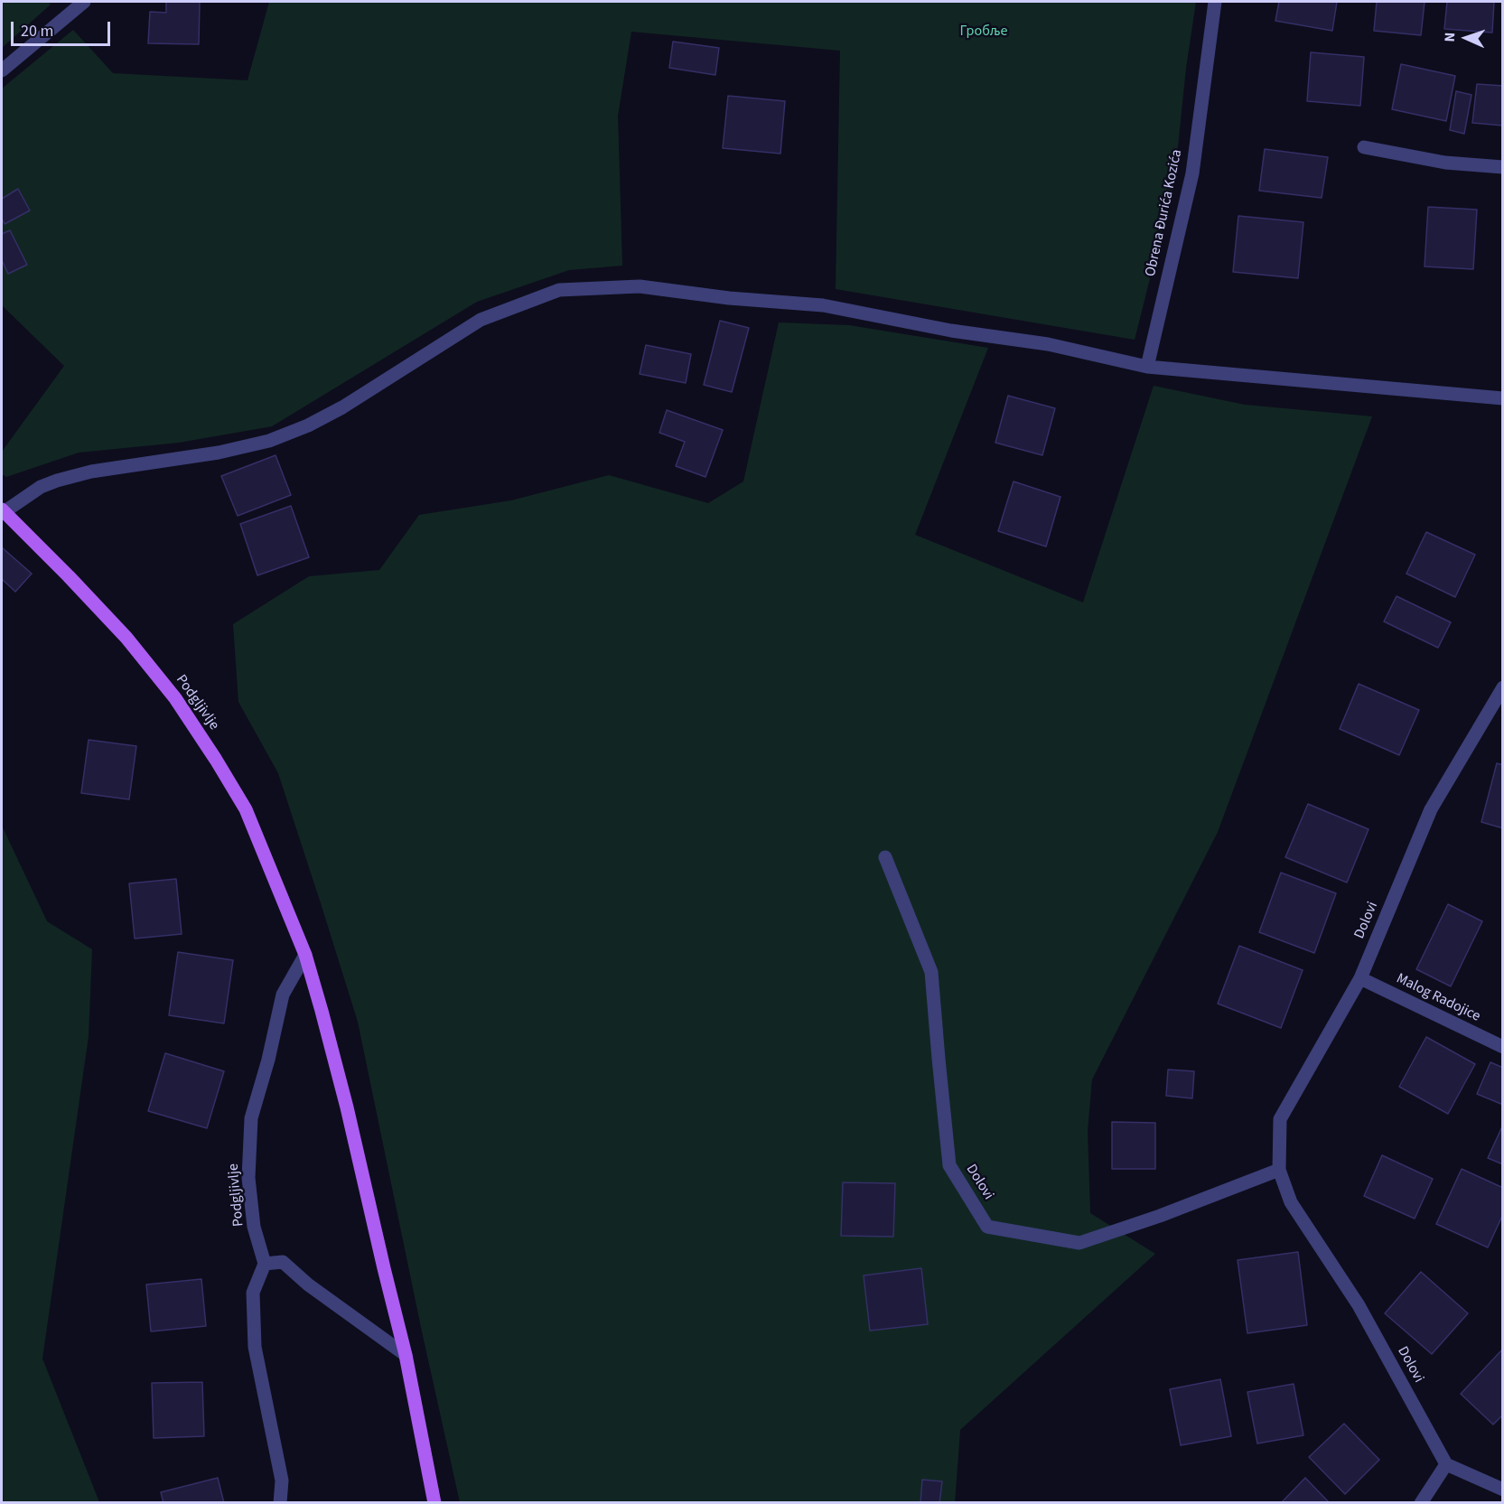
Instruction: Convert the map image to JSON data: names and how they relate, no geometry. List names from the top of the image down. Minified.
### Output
{"streets":{"main road":["Podgljivlje"],"street":["Obrena Đurića Kozića","Dolovi","Malog Radojice"]},"crossings":[["Dolovi","Malog Radojice"]],"parks":["Гробље"],"scale_bar":"20 m","north":"left"}
